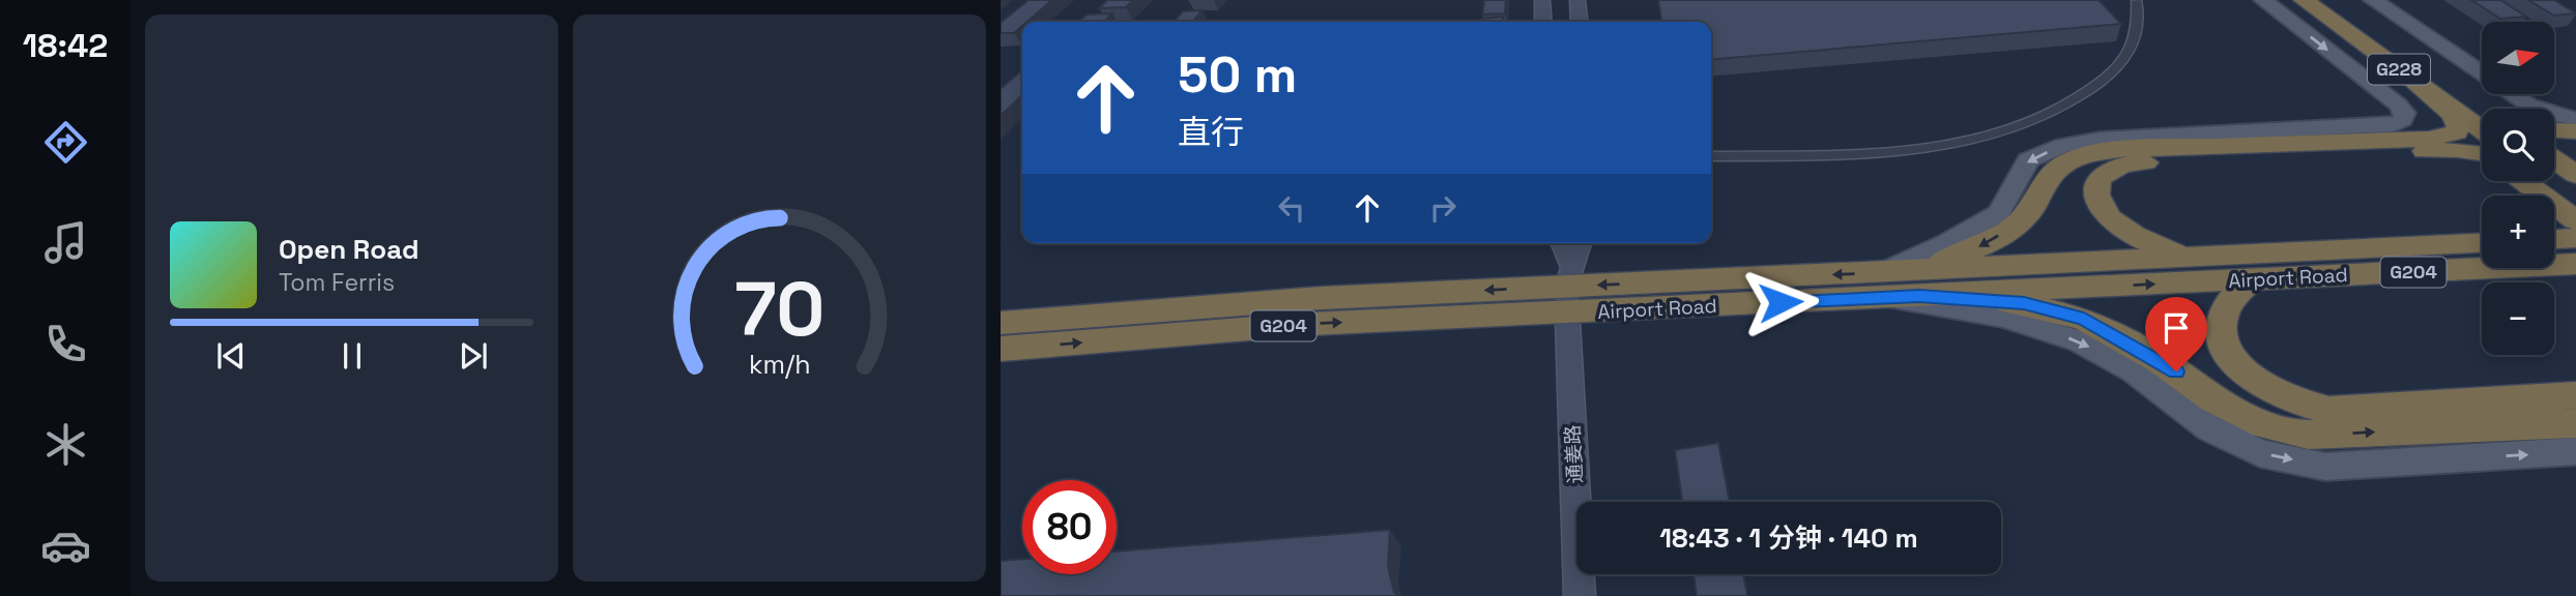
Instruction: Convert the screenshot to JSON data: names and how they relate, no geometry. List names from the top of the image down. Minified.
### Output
{"streets":{"highway":["G228","G204","Airport Road"],"street":["通姜路"]},"crossings":[["Airport Road","通姜路"]],"north":"right","page":{"tabs":"18:42","map_buttons":["+","−"],"turn":["50 m","直行"],"song":["Open Road","Tom Ferris"],"limit":"80","trip":"18:43 · 1 分钟 · 140 m","gauge":["70","km/h"]}}
